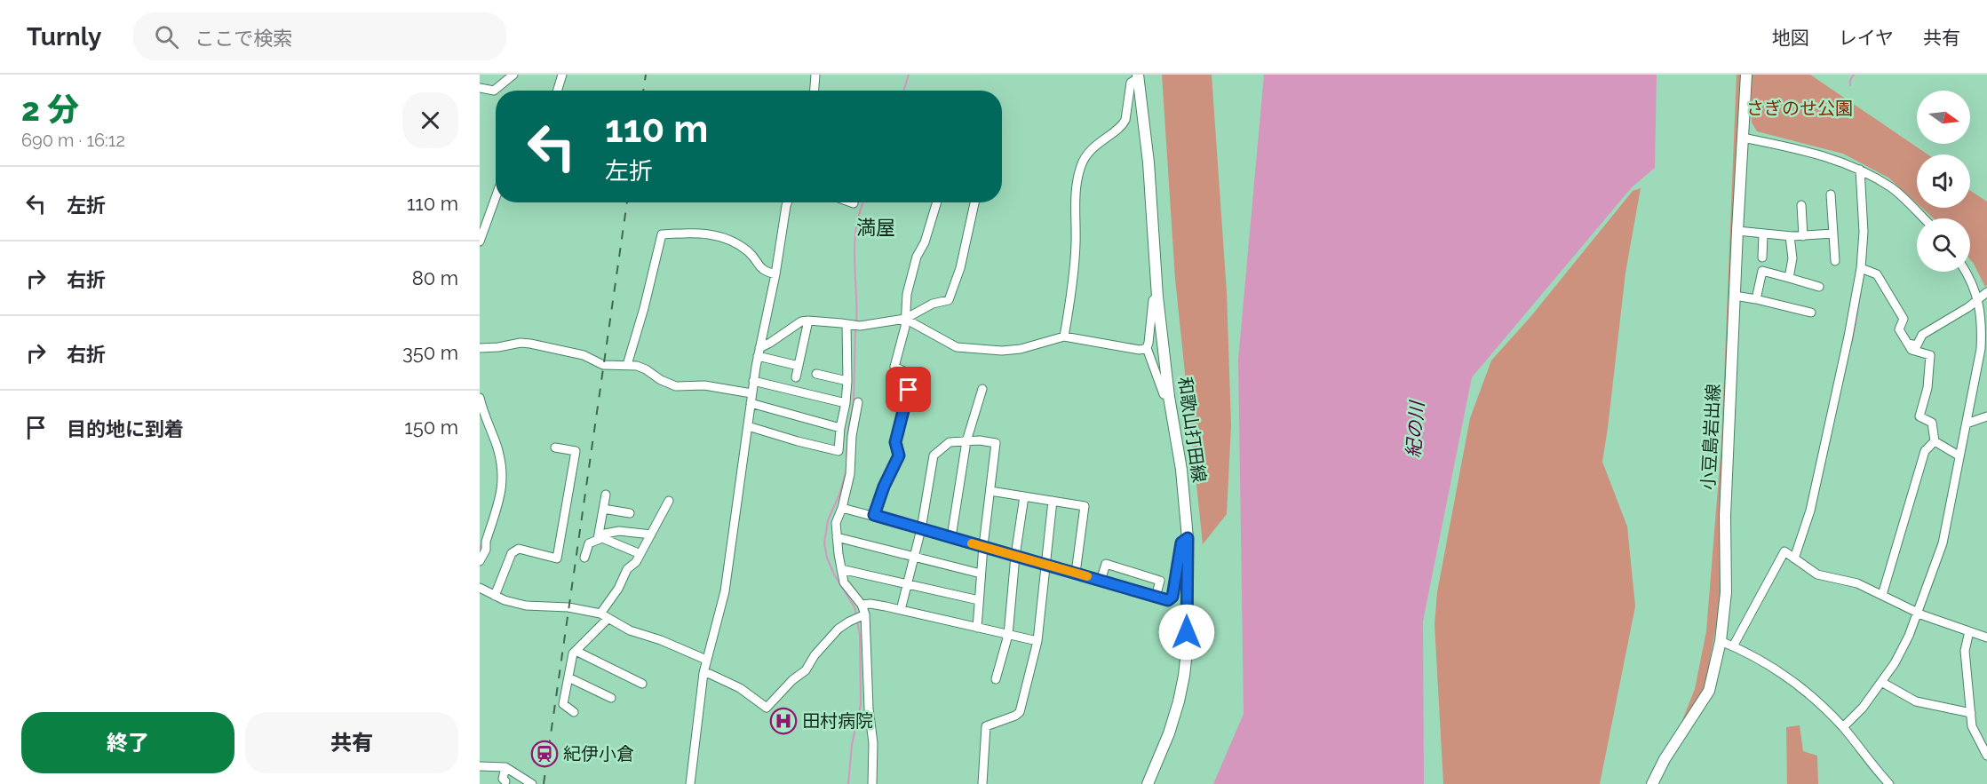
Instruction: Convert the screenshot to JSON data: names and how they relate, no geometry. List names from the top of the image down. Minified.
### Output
{"streets":{"main road":["和歌山打田線","小豆島岩出線"]},"districts":["満屋"],"water":["紀の川"],"parks":["さぎのせ公園"],"places":{"hospital":["田村病院"],"station":["紀伊小倉"]},"north":"right","page":{"header":"Turnly","search":"ここで検索","nav":["地図","レイヤ","共有"],"heading":["2 分","690 m · 16:12"],"turn":["110 m","左折"],"list":[{"name":"左折","value":"110 m"},{"name":"右折","value":"80 m"},{"name":"右折","value":"350 m"},{"name":"目的地に到着","value":"150 m"}],"buttons":["終了","共有"]}}
